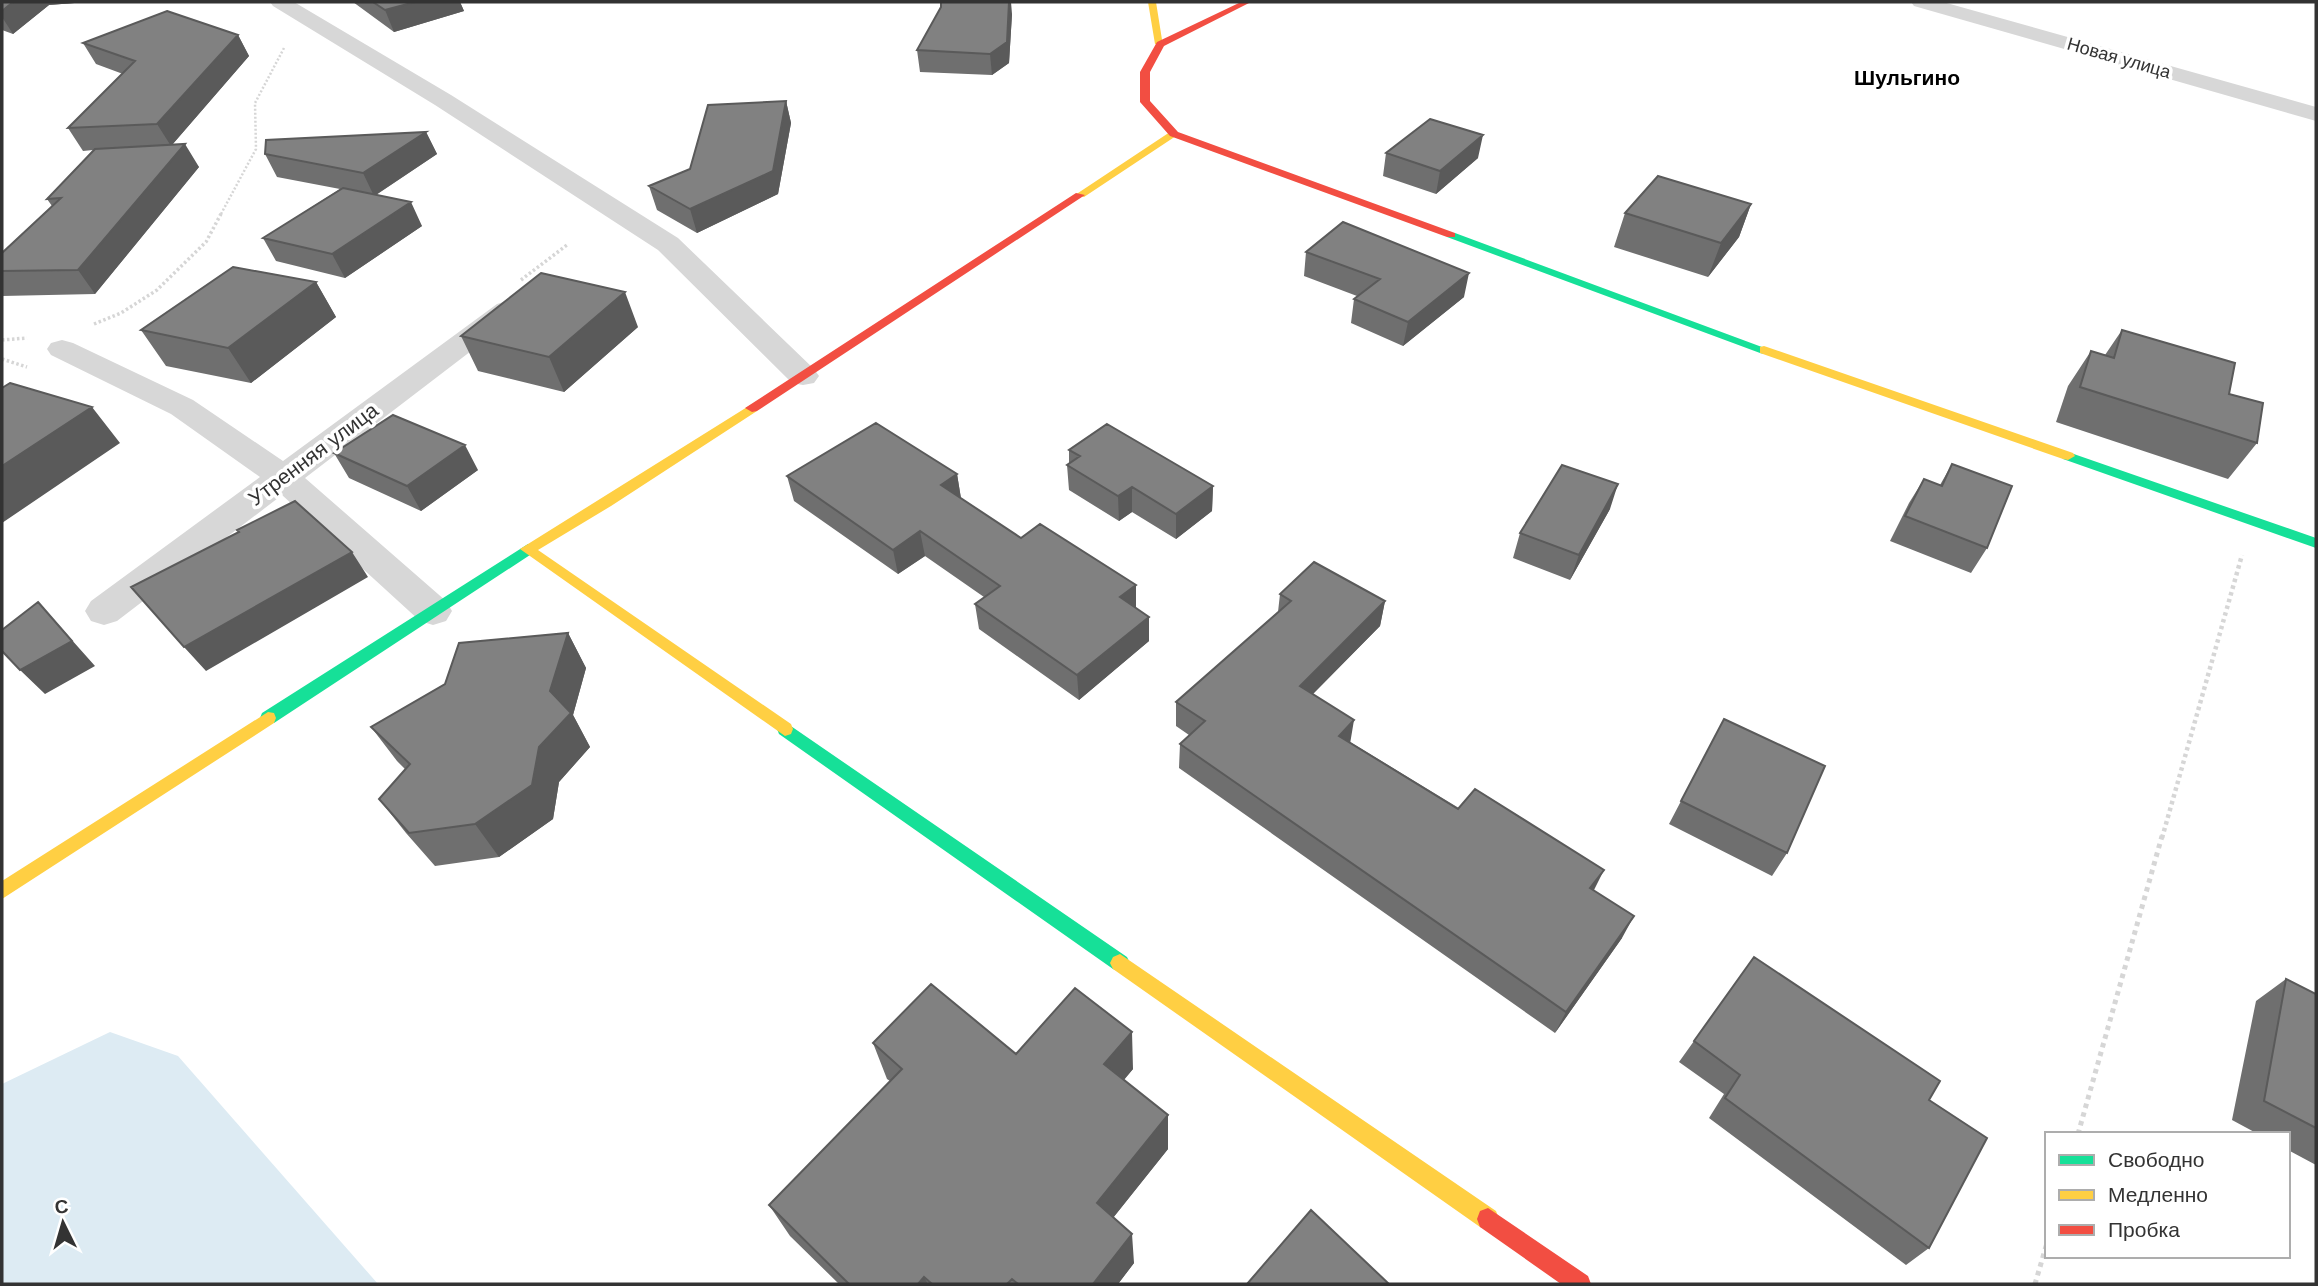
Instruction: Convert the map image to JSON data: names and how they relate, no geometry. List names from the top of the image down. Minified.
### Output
{"streets":{"street":["Новая улица","Утренняя улица"]},"districts":["Шульгино"],"legend":["Свободно","Медленно","Пробка"],"north":"top"}
